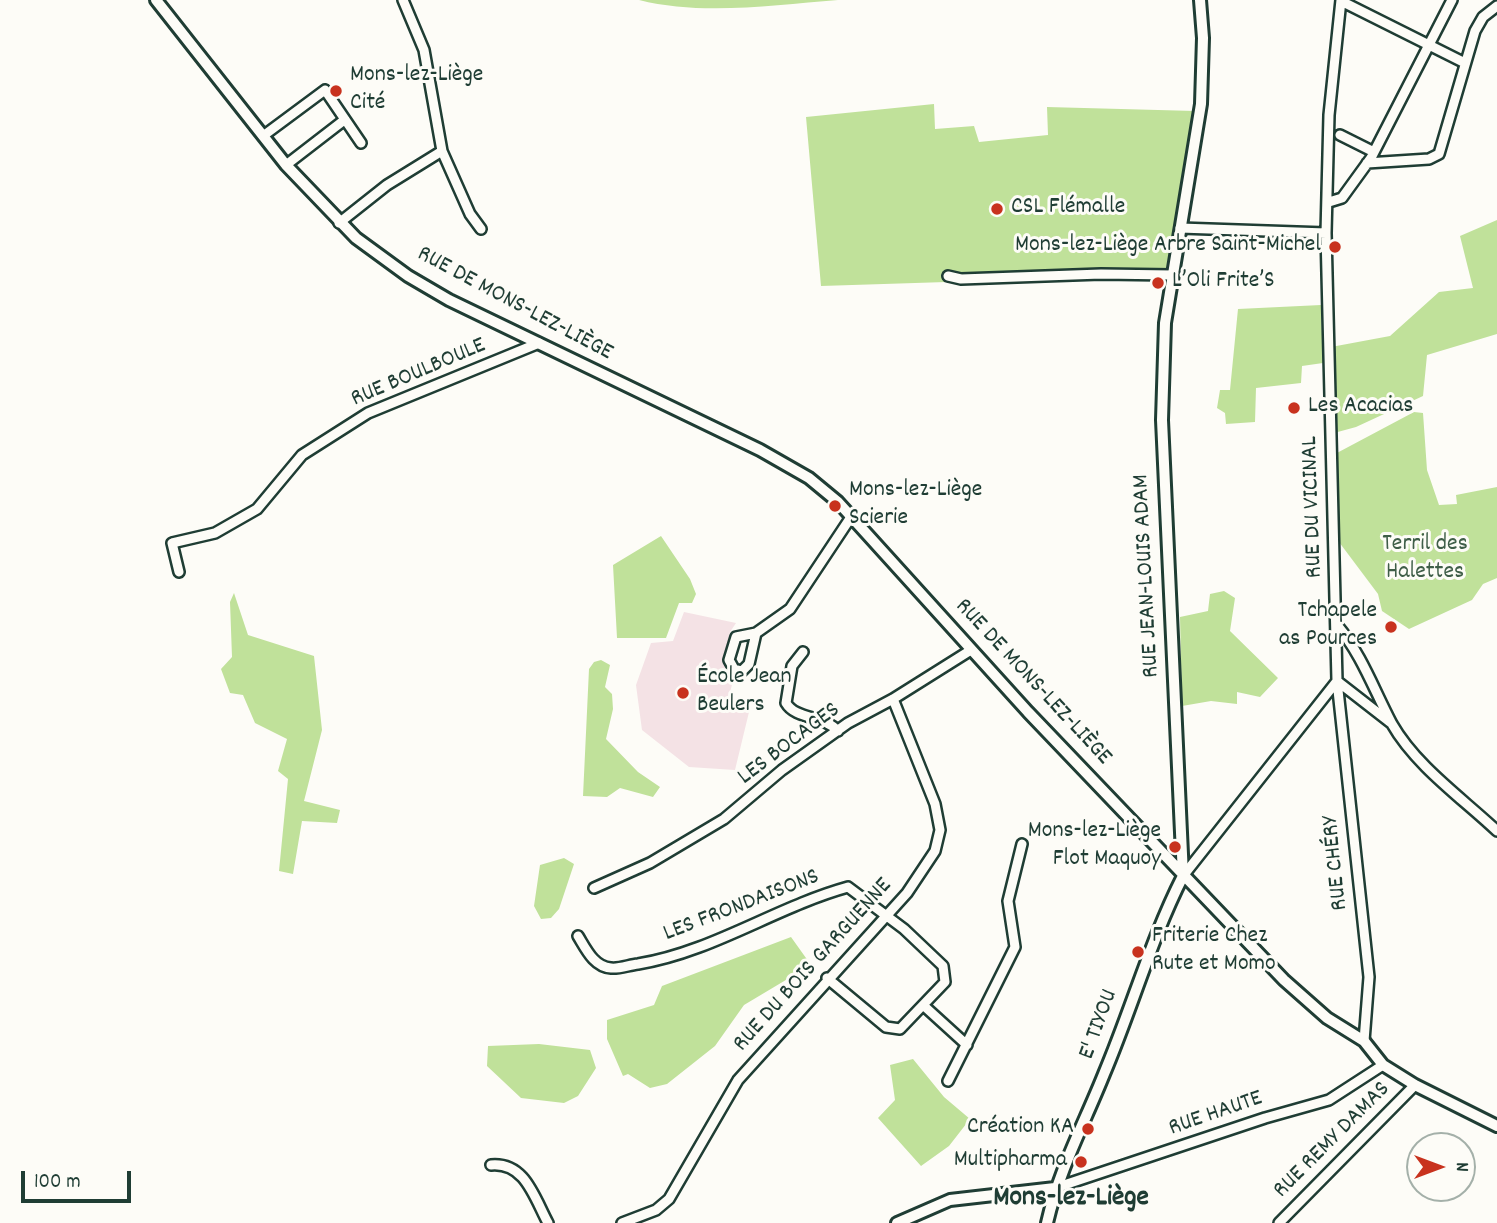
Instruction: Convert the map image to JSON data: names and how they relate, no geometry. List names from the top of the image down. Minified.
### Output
{"streets":{"street":["RUE DE MONS-LEZ-LIÈGE","RUE BOULBOULE","RUE DU VICINAL","RUE JEAN-LOUIS ADAM","LES BOCAGES","RUE CHÉRY","LES FRONDAISONS","RUE DU BOIS GARGUENNE","E' TIYOU","RUE HAUTE","RUE REMY DAMAS"]},"crossings":[["RUE DE MONS-LEZ-LIÈGE","RUE BOULBOULE"],["RUE DE MONS-LEZ-LIÈGE","RUE JEAN-LOUIS ADAM"],["RUE DE MONS-LEZ-LIÈGE","LES BOCAGES"],["RUE DE MONS-LEZ-LIÈGE","RUE CHÉRY"],["RUE DE MONS-LEZ-LIÈGE","E' TIYOU"],["RUE DE MONS-LEZ-LIÈGE","RUE HAUTE"],["RUE DE MONS-LEZ-LIÈGE","RUE REMY DAMAS"],["RUE DU VICINAL","RUE CHÉRY"],["RUE JEAN-LOUIS ADAM","E' TIYOU"],["LES BOCAGES","RUE DU BOIS GARGUENNE"],["LES FRONDAISONS","RUE DU BOIS GARGUENNE"],["E' TIYOU","RUE HAUTE"]],"districts":["Mons-lez-Liège"],"parks":["Terril des Halettes"],"places":["Mons-lez-Liège Cité","CSL Flémalle","Mons-lez-Liège Arbre Saint-Michel","L’Oli Frite’S","Les Acacias","Mons-lez-Liège Scierie","Tchapele as Pources","École Jean Beulers","Mons-lez-Liège Flot Maquoy","Friterie Chez Rute et Momo","Création KA","Multipharma"],"scale_bar":"100 m","north":"right"}
